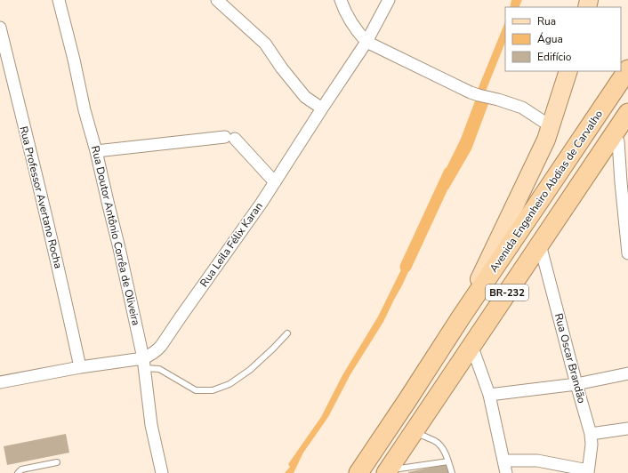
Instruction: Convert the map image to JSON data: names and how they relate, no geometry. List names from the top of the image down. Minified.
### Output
{"streets":{"highway":["Avenida Engenheiro Abdias de Carvalho","BR-232"],"street":["Rua Professor Avertano Rocha","Rua Doutor Antônio Corrêa de Oliveira","Rua Leila Félix Karan","Rua Oscar Brandão"]},"crossings":[["Rua Professor Avertano Rocha","Rua Leila Félix Karan"],["Rua Doutor Antônio Corrêa de Oliveira","Rua Leila Félix Karan"],["BR-232","Rua Oscar Brandão"]],"legend":["Rua","Água","Edifício"]}
